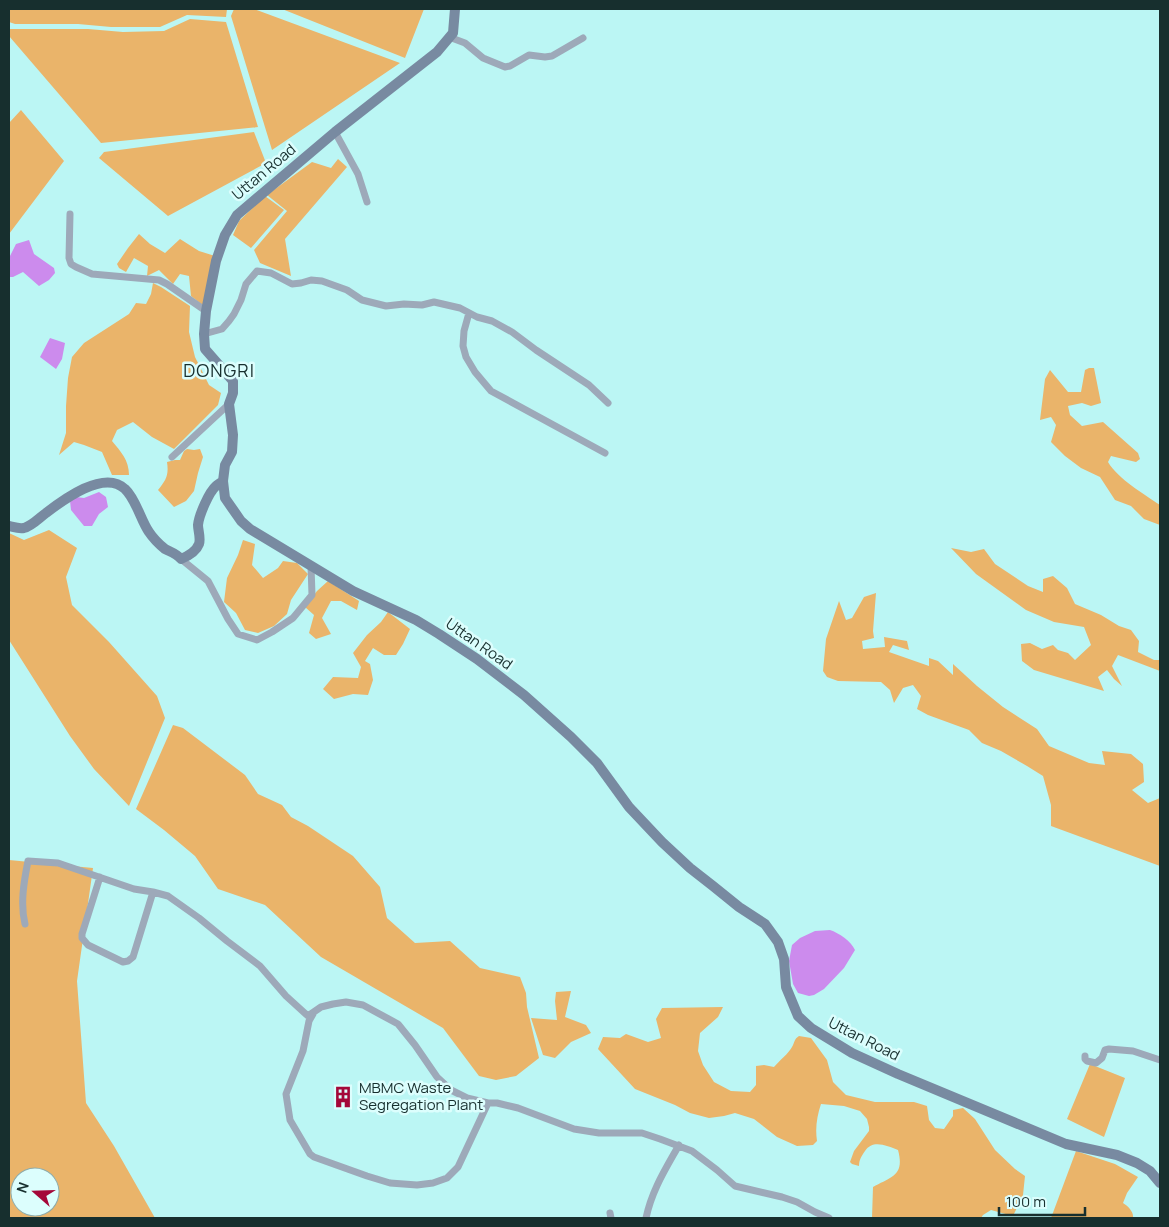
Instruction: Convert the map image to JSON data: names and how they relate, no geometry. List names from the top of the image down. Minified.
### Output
{"streets":{"main road":["Uttan Road"]},"districts":["DONGRI"],"places":{"building":["MBMC Waste Segregation Plant"]},"scale_bar":"100 m","north":"left"}
